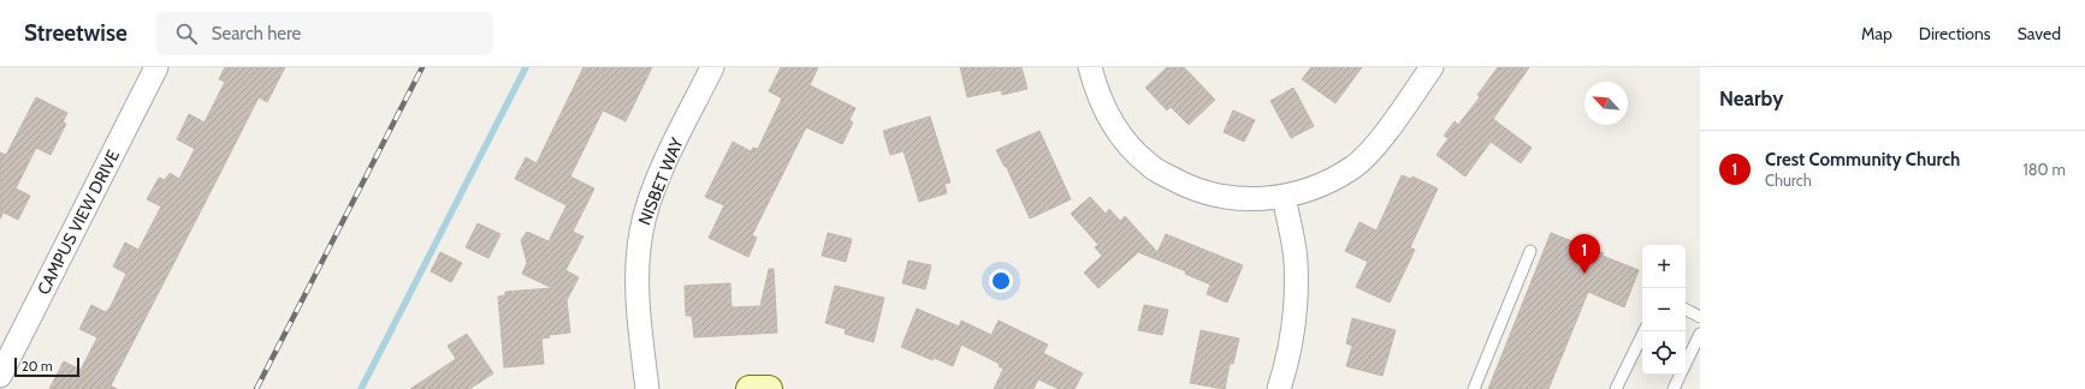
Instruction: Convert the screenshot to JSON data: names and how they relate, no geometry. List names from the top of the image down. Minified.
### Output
{"streets":{"street":["NISBET WAY","CAMPUS VIEW DRIVE"]},"scale_bar":"20 m","north":"top left","page":{"header":"Streetwise","search":"Search here","nav":["Map","Directions","Saved"],"heading":"Nearby","list":[{"mark":"1","name":"Crest Community Church","note":"Church","value":"180 m"}],"pins":"1","map_buttons":["+","−"],"scale":"20 m"}}
